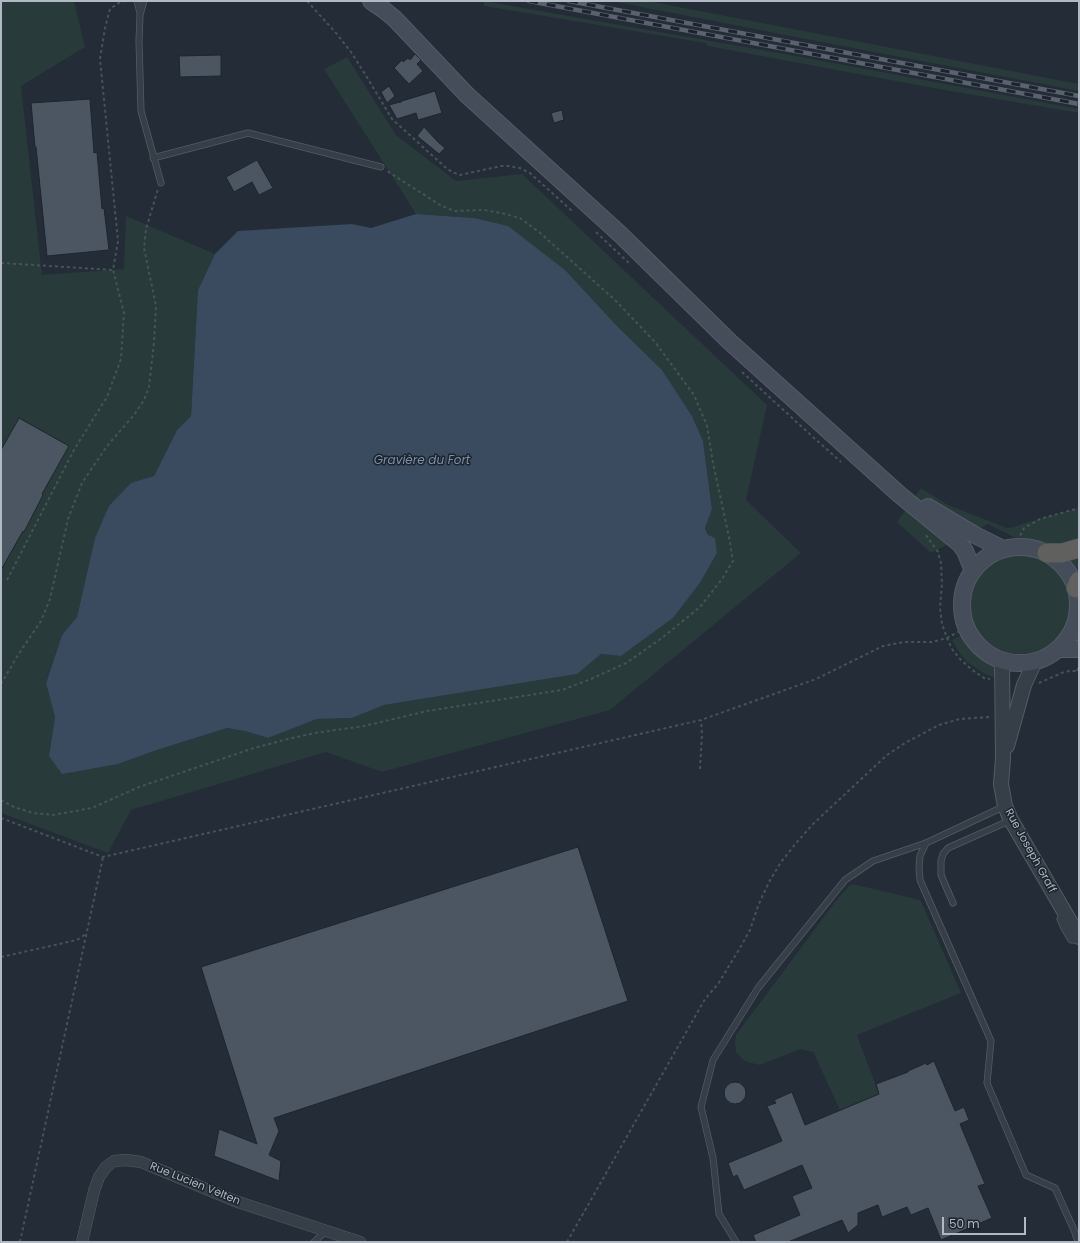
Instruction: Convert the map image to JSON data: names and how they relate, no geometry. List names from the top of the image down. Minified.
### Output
{"streets":{"street":["Rue Joseph Graff","Rue Lucien Velten"]},"water":["Gravière du Fort"],"scale_bar":"50 m"}
